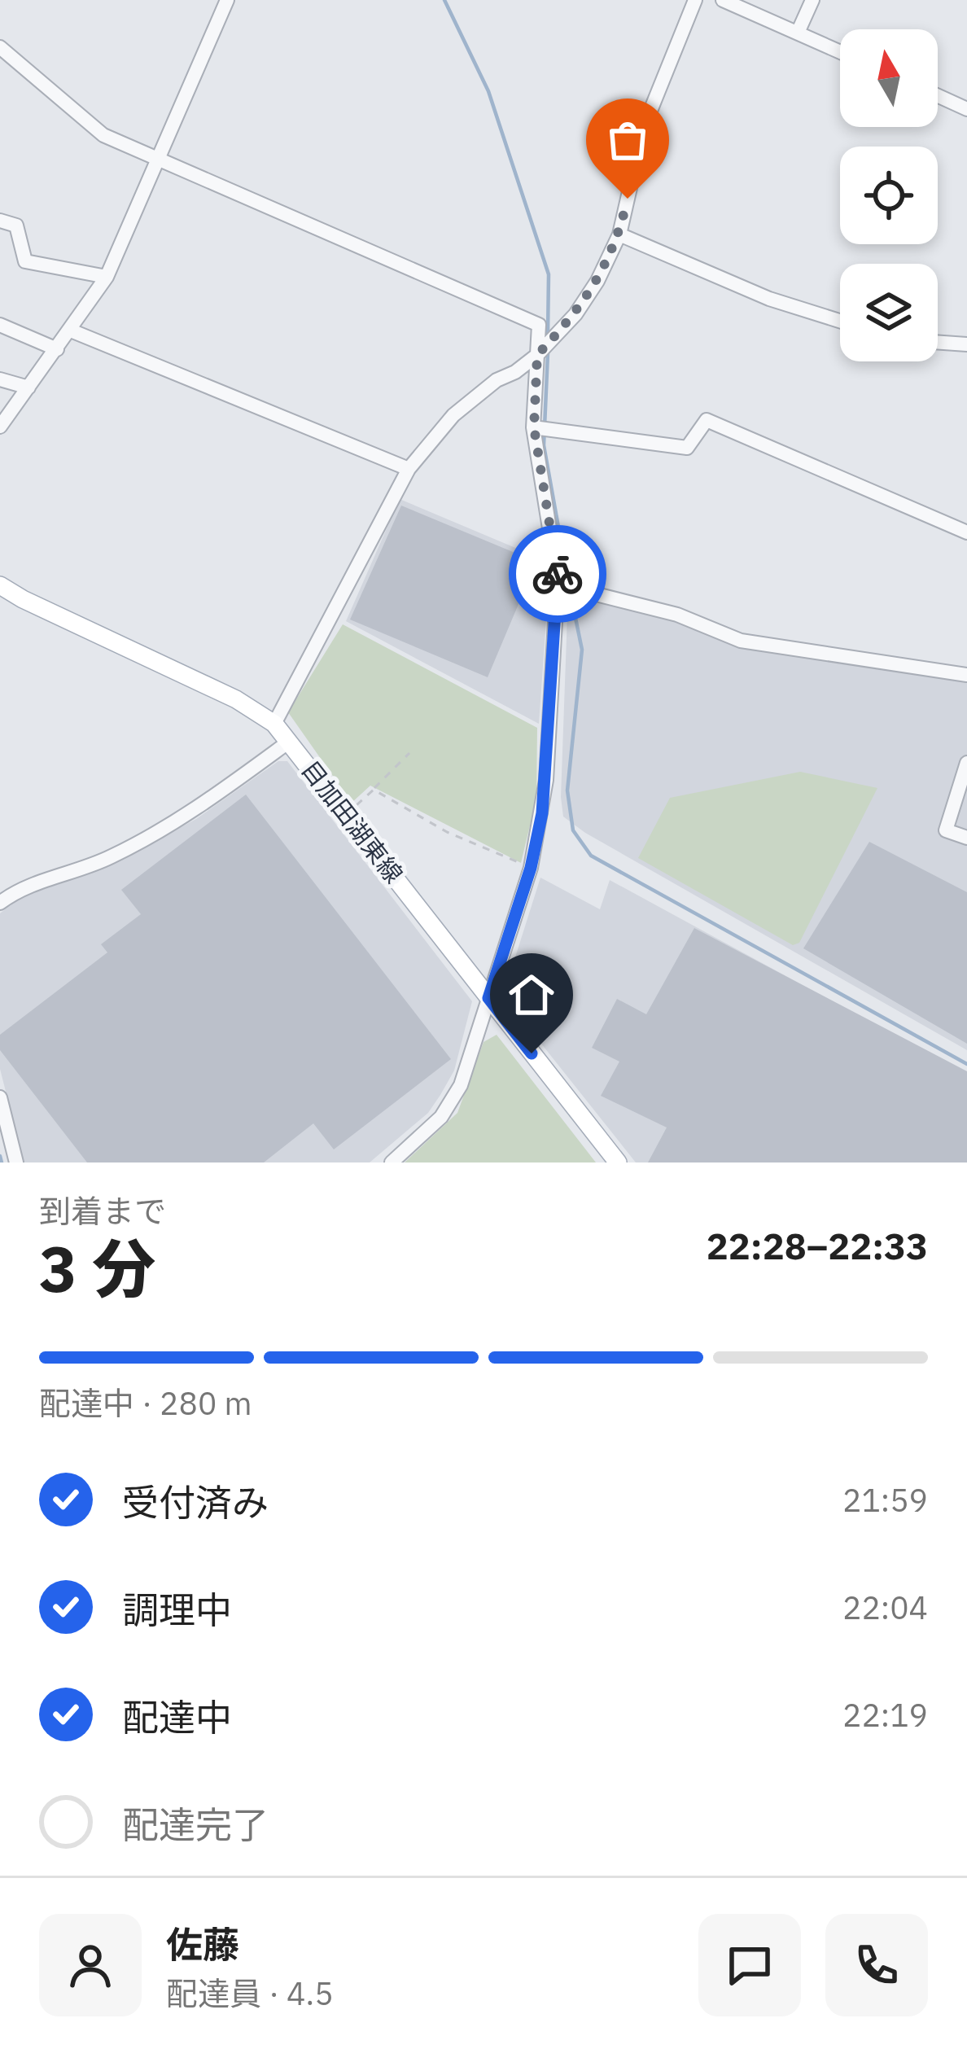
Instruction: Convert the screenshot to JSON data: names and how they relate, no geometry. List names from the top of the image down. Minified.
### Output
{"streets":{"main road":["目加田湖東線"]},"north":"top","page":{"heading":["3 分","到着まで","22:28–22:33"],"panel":["佐藤","配達員 · 4.5"],"bar":"配達中 · 280 m","list":[["受付済み","21:59"],["調理中","22:04"],["配達中","22:19"],"配達完了"]}}
